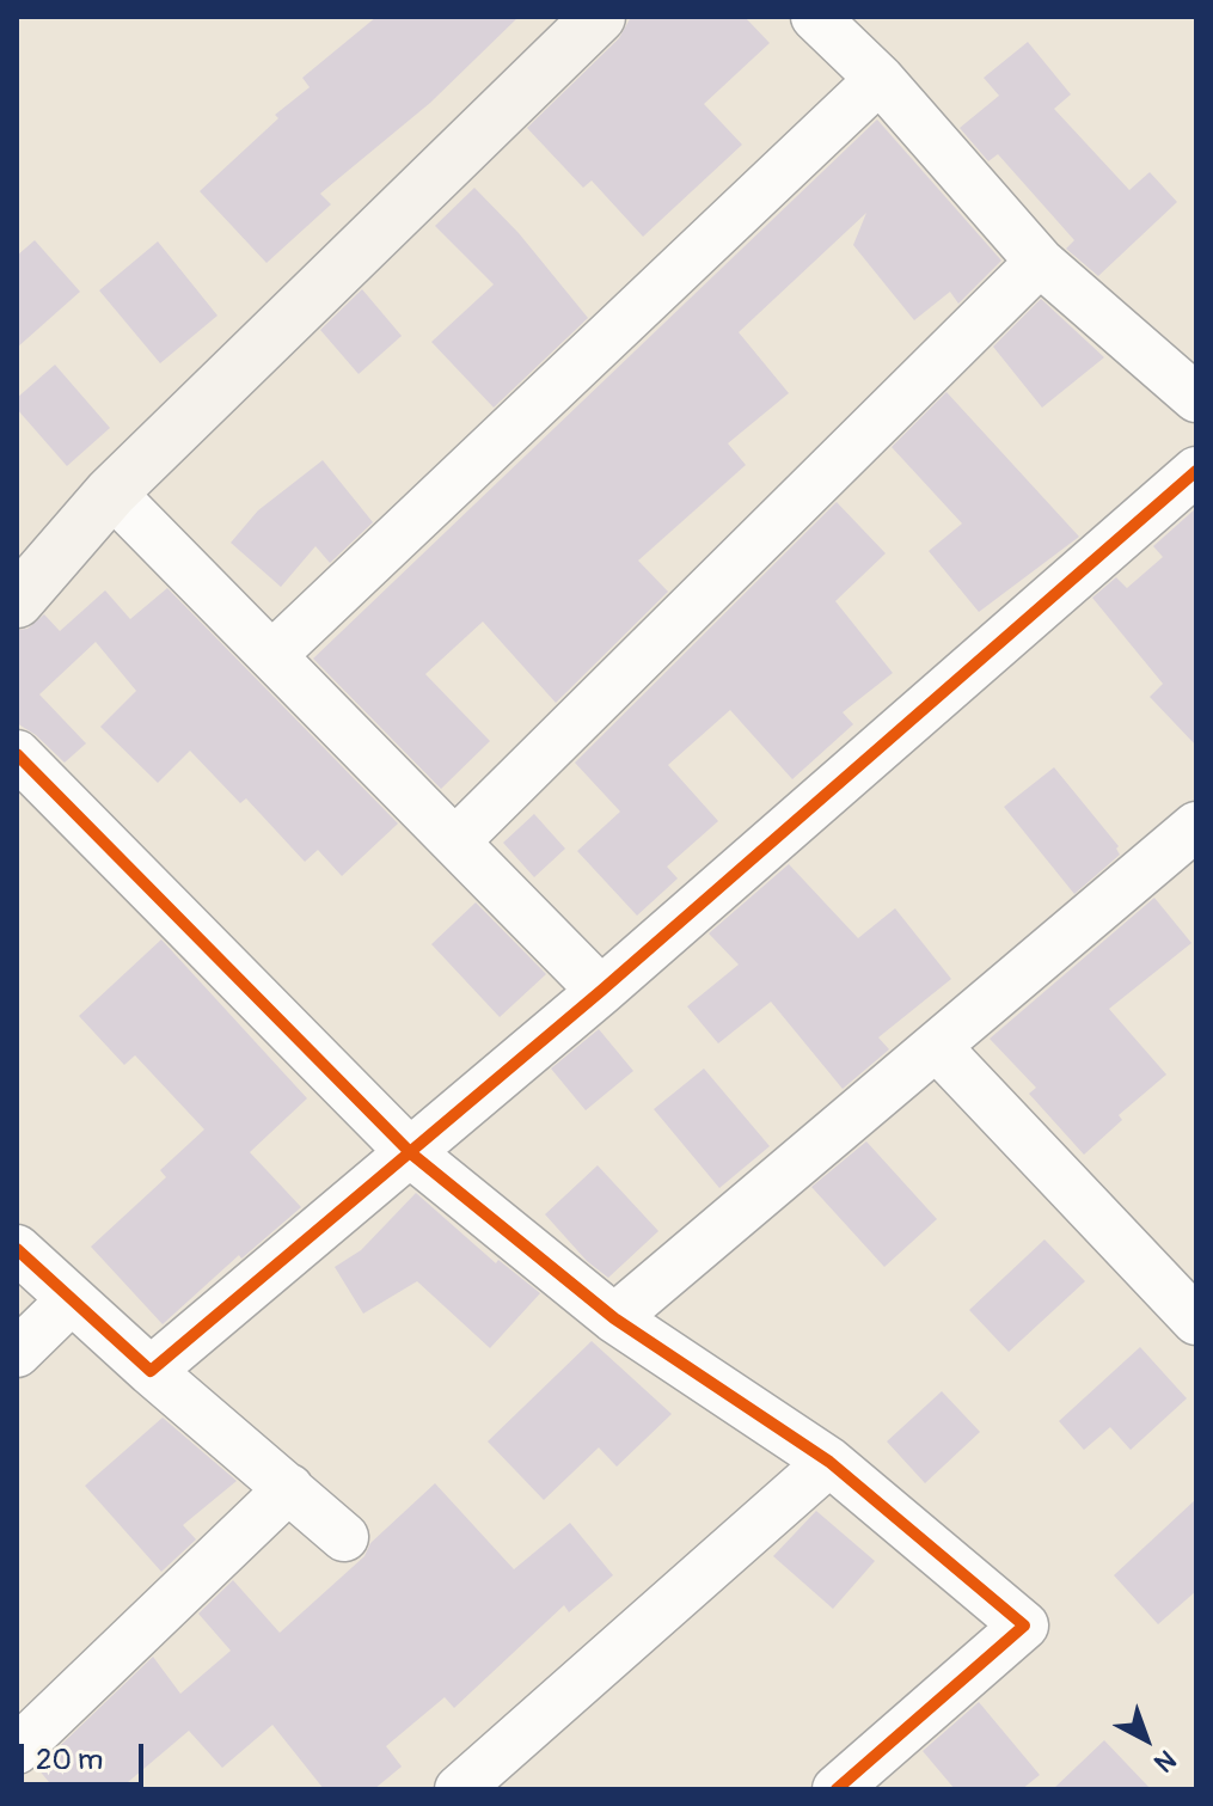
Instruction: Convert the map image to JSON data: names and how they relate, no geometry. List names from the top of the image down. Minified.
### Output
{"scale_bar":"20 m","north":"bottom right"}
